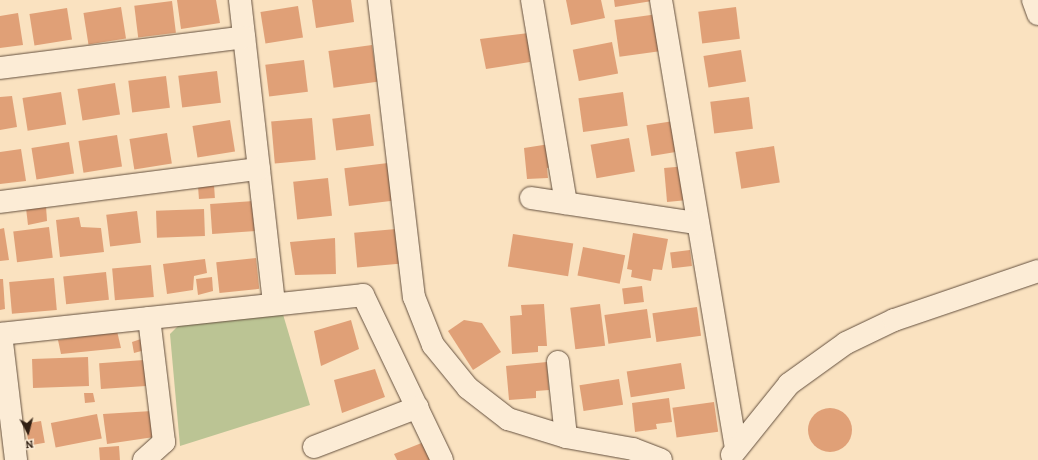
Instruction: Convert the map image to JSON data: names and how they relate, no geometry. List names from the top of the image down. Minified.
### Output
{"north":"bottom"}
